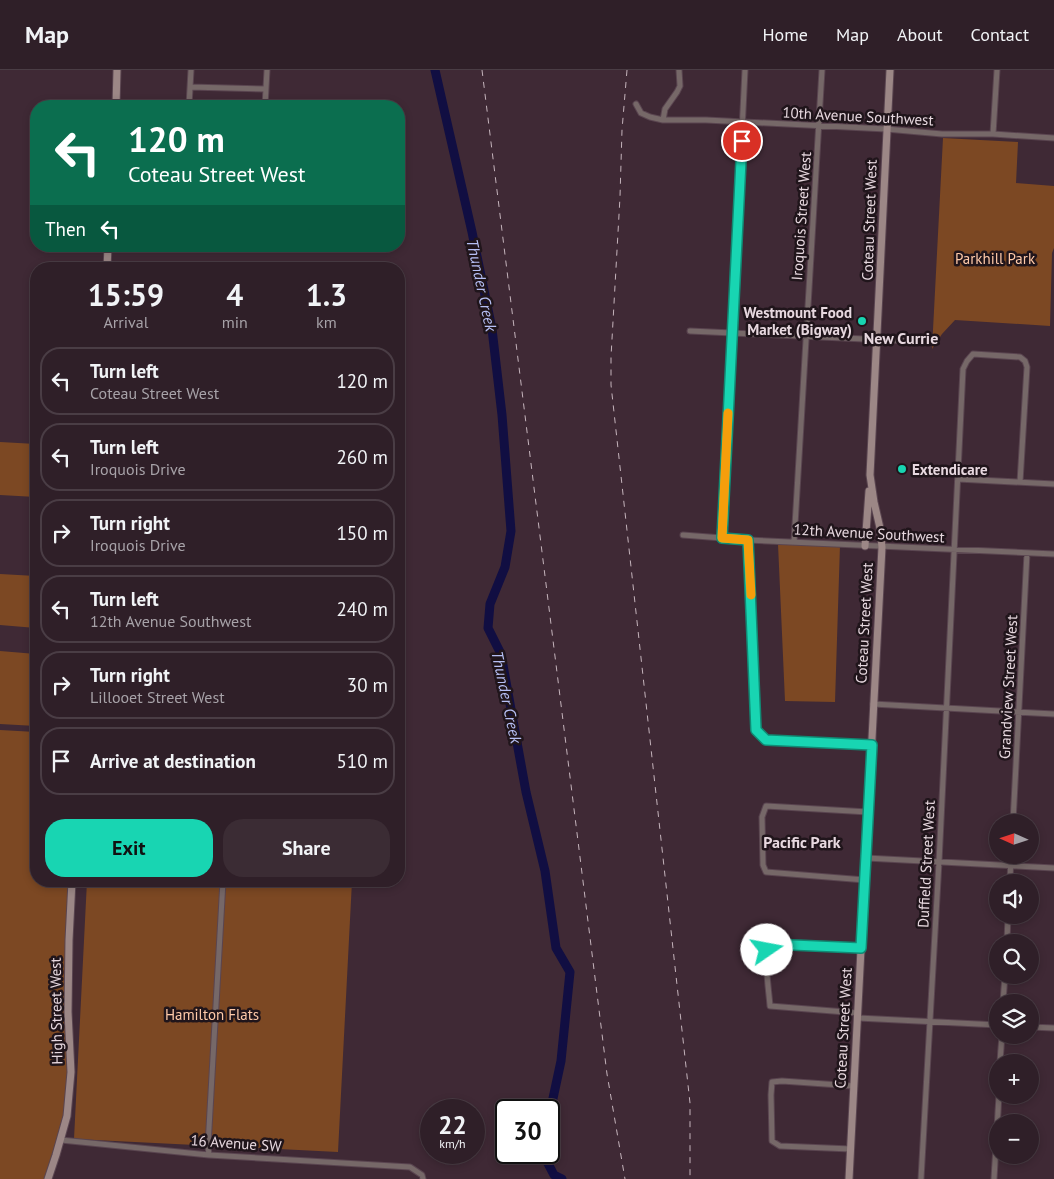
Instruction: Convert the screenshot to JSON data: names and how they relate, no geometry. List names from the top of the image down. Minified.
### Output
{"streets":{"street":["10th Avenue Southwest","Iroquois Street West","Coteau Street West","12th Avenue Southwest","Grandview Street West","Duffield Street West","High Street West","16 Avenue SW"]},"crossings":[["10th Avenue Southwest","Iroquois Street West"],["10th Avenue Southwest","Coteau Street West"],["Iroquois Street West","12th Avenue Southwest"],["Coteau Street West","12th Avenue Southwest"],["12th Avenue Southwest","Grandview Street West"],["12th Avenue Southwest","Duffield Street West"],["High Street West","16 Avenue SW"]],"districts":["New Currie","Pacific Park"],"water":["Thunder Creek"],"parks":["Parkhill Park","Hamilton Flats"],"places":["Westmount Food Market (Bigway)","Extendicare"],"north":"left","page":{"header":"Map","nav":["Home","Map","About","Contact"],"turn":["120 m","Coteau Street West"],"then":"Then","eta":["15:59","Arrival","4","min","1.3","km"],"list":[{"name":"Turn left","note":"Coteau Street West","value":"120 m"},{"name":"Turn left","note":"Iroquois Drive","value":"260 m"},{"name":"Turn right","note":"Iroquois Drive","value":"150 m"},{"name":"Turn left","note":"12th Avenue Southwest","value":"240 m"},{"name":"Turn right","note":"Lillooet Street West","value":"30 m"},{"name":"Arrive at destination","value":"510 m"}],"buttons":["Exit","Share"],"map_buttons":["+","−"],"speed":"22 km/h","limit":"30"}}
